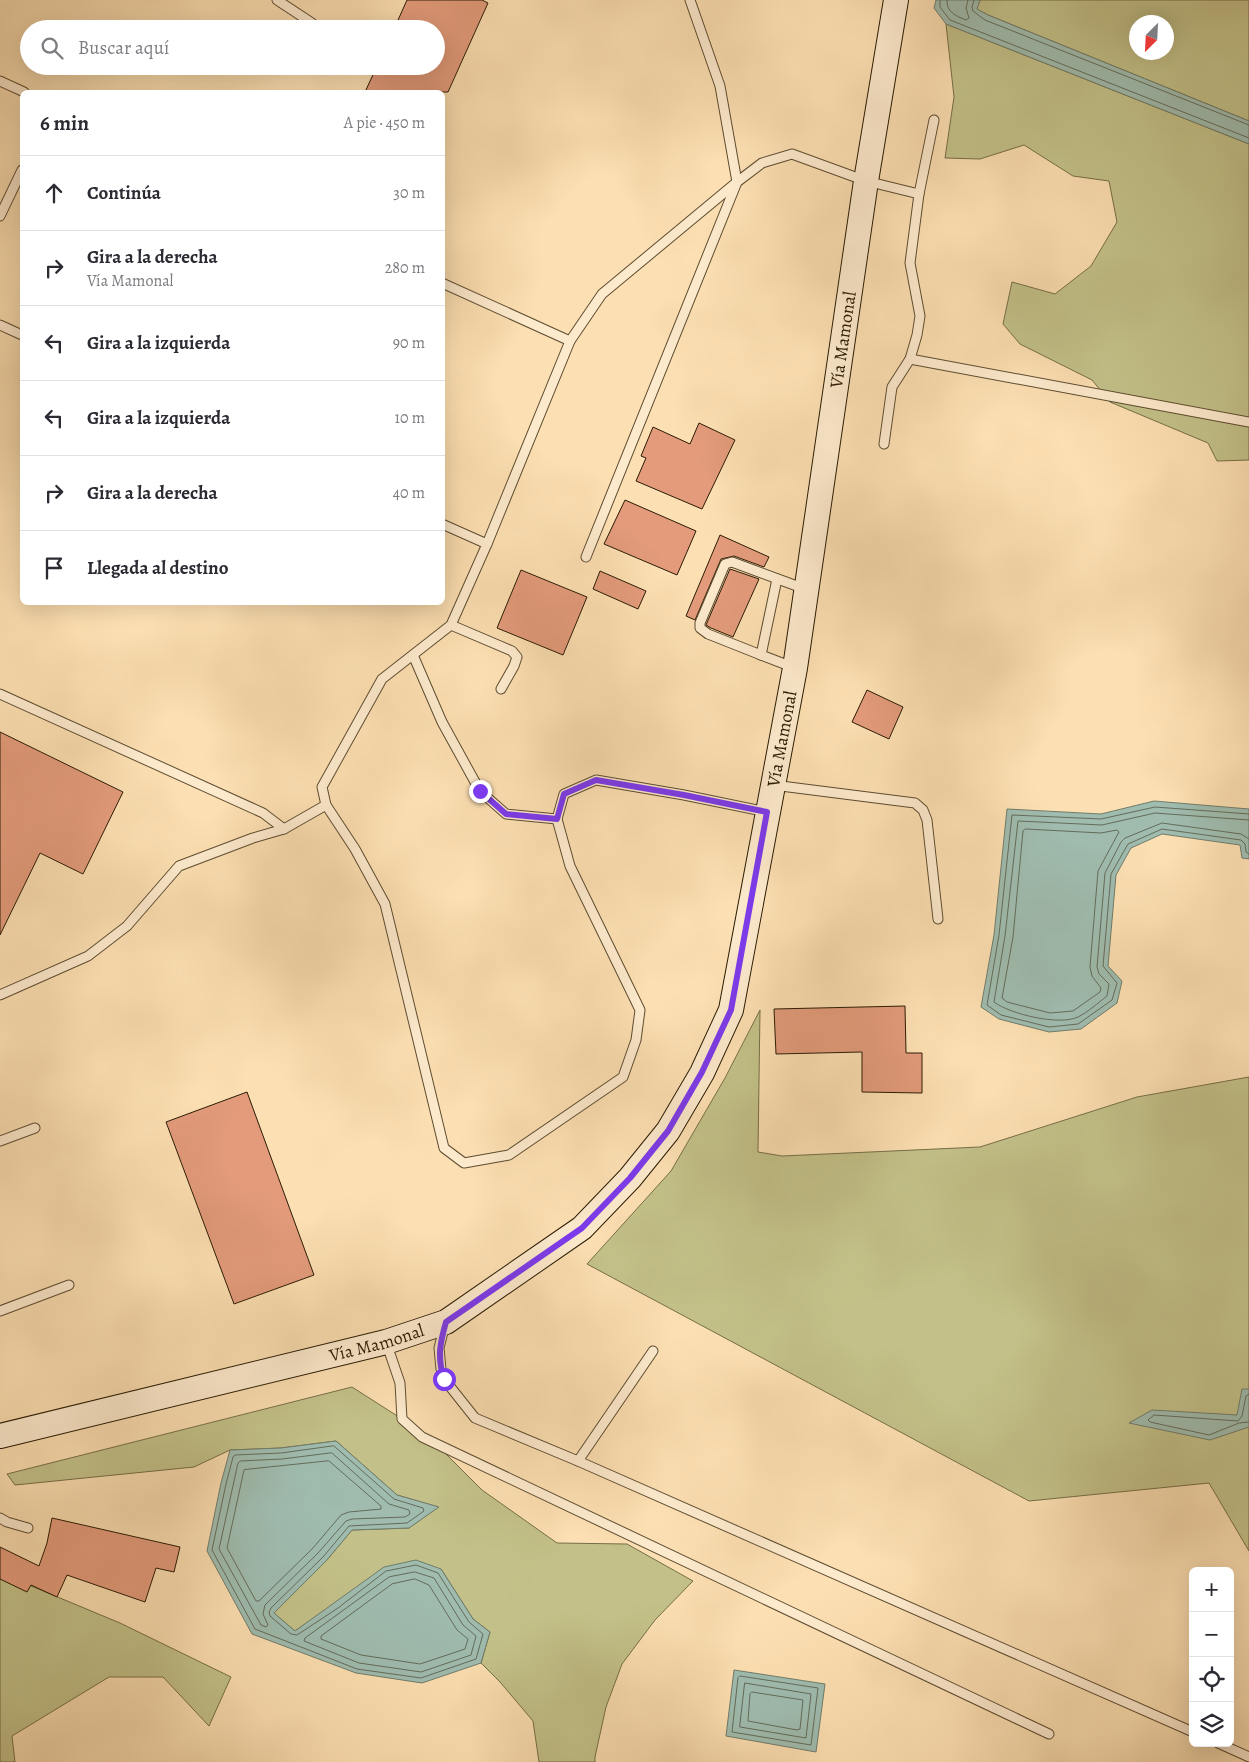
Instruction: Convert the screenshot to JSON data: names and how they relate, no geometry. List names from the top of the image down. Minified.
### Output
{"streets":{"street":["Vía Mamonal"]},"north":"bottom left","page":{"search":"Buscar aquí","heading":["6 min","A pie · 450 m"],"list":[["Continúa","30 m"],["Gira a la derecha","Vía Mamonal","280 m"],["Gira a la izquierda","90 m"],["Gira a la izquierda","10 m"],["Gira a la derecha","40 m"],"Llegada al destino"],"map_buttons":["+","−"]}}
